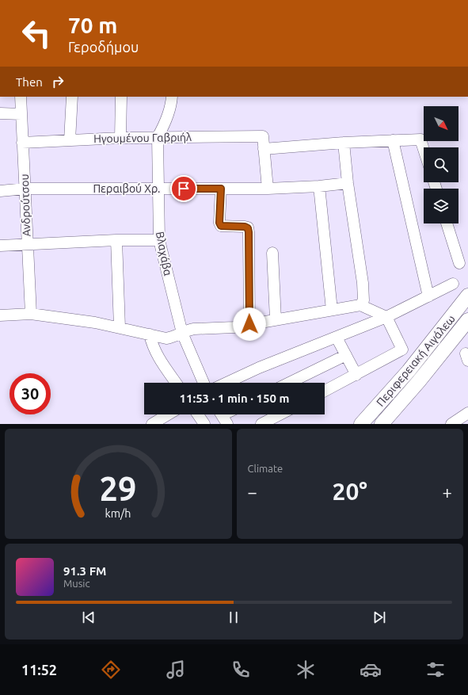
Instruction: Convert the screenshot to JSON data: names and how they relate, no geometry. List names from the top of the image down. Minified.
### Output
{"streets":{"main road":["Περιφερειακή Αιγάλεω"],"street":["Ηγουμένου Γαβριήλ","Περαιβού Χρ.","Ανδρούτσου","Βλαχάβα"]},"crossings":[["Ηγουμένου Γαβριήλ","Ανδρούτσου"],["Ηγουμένου Γαβριήλ","Βλαχάβα"],["Περαιβού Χρ.","Ανδρούτσου"],["Περαιβού Χρ.","Βλαχάβα"]],"north":"bottom right","page":{"turn":["70 m","Γεροδήμου"],"then":"Then","limit":"30","trip":"11:53 · 1 min · 150 m","tile":"Climate","heat":["−","20°","+"],"song":["91.3 FM","Music"],"tabs":"11:52","gauge":["29","km/h"]}}
